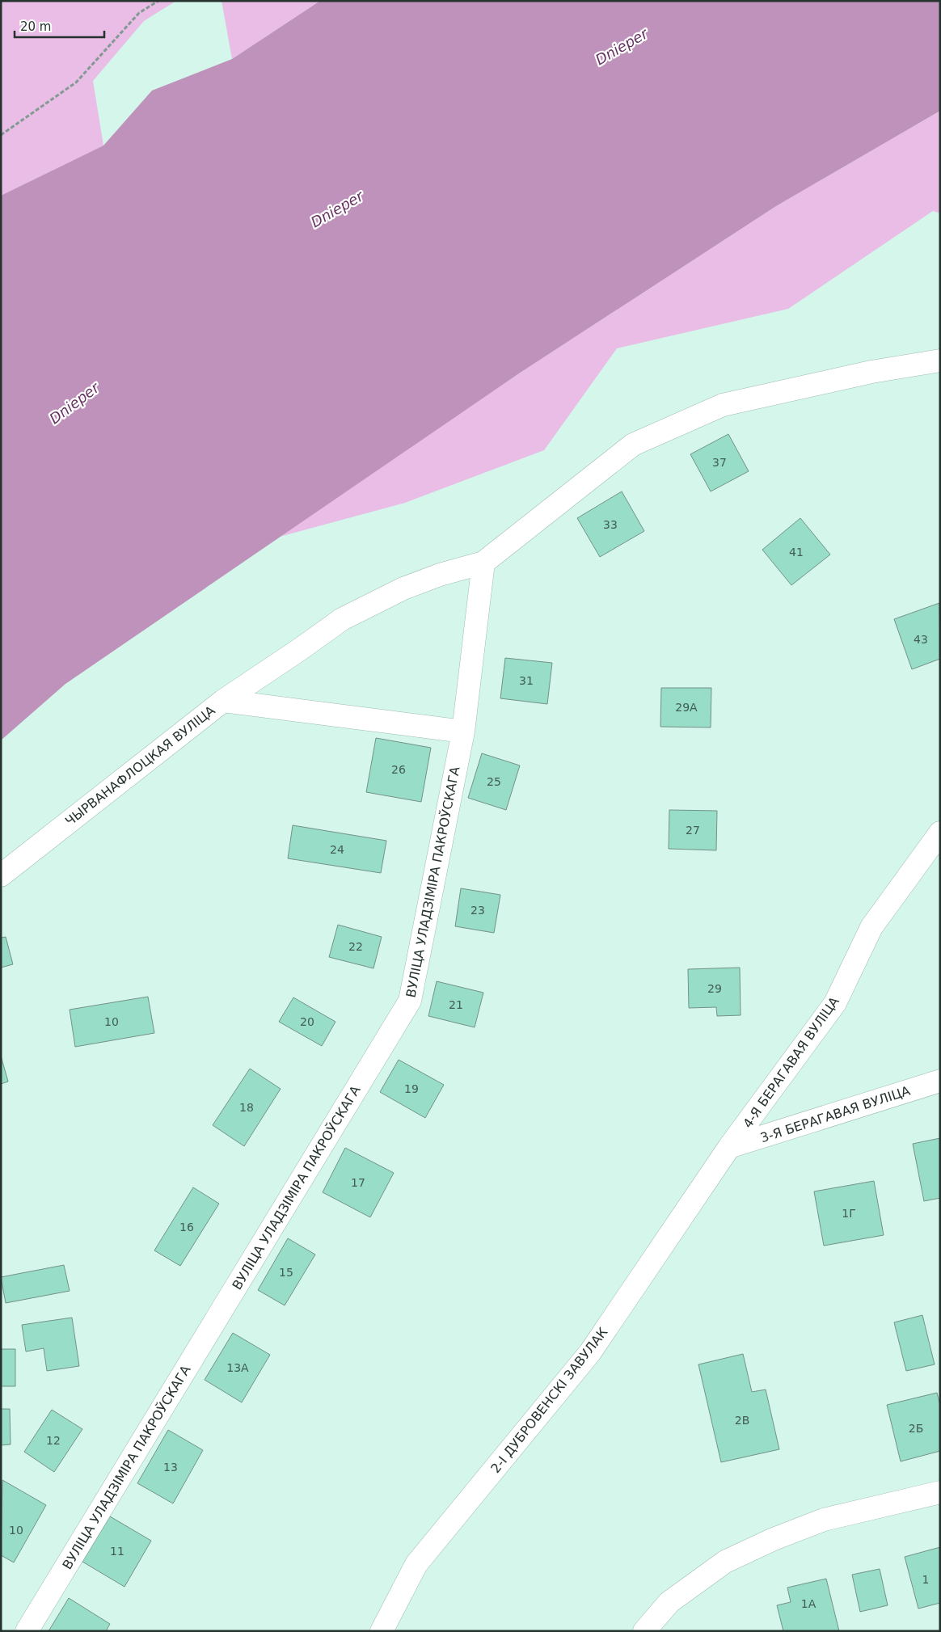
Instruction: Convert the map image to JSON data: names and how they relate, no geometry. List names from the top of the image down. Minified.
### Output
{"streets":{"street":["ЧЫРВАНАФЛОЦКАЯ ВУЛІЦА","ВУЛІЦА УЛАДЗІМІРА ПАКРОЎСКАГА","4-Я БЕРАГАВАЯ ВУЛІЦА","3-Я БЕРАГАВАЯ ВУЛІЦА","2-І ДУБРОВЕНСКІ ЗАВУЛАК"]},"crossings":[["ЧЫРВАНАФЛОЦКАЯ ВУЛІЦА","ВУЛІЦА УЛАДЗІМІРА ПАКРОЎСКАГА"],["4-Я БЕРАГАВАЯ ВУЛІЦА","3-Я БЕРАГАВАЯ ВУЛІЦА"],["4-Я БЕРАГАВАЯ ВУЛІЦА","2-І ДУБРОВЕНСКІ ЗАВУЛАК"],["3-Я БЕРАГАВАЯ ВУЛІЦА","2-І ДУБРОВЕНСКІ ЗАВУЛАК"]],"water":["Dnieper"],"house_numbers":["37","33","41","43","31","29А","26","25","27","24","23","22","29","21","10","20","19","18","17","1Г","16","15","13А","2В","2Б","12","13","10","11","1","1А"],"scale_bar":"20 m"}
